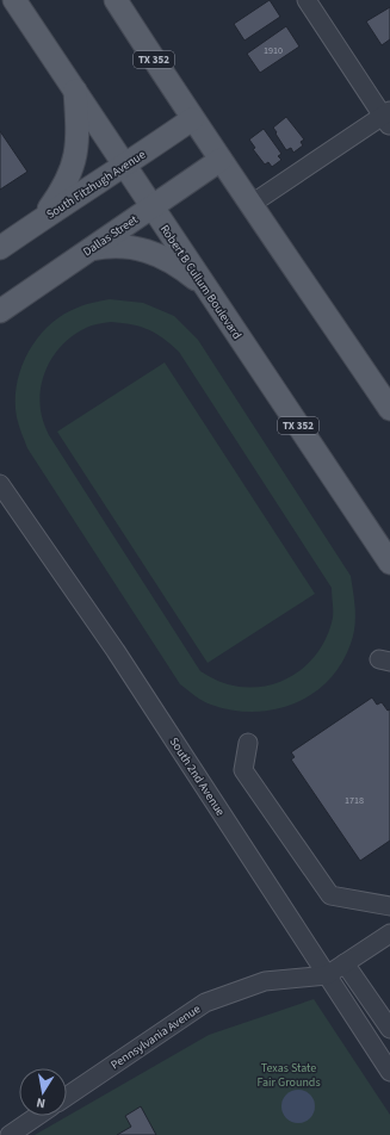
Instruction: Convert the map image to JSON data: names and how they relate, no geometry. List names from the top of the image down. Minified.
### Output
{"streets":{"main road":["TX 352","South Fitzhugh Avenue","Dallas Street","Robert B Cullum Boulevard"],"street":["South 2nd Avenue","Pennsylvania Avenue"]},"crossings":[["TX 352","South Fitzhugh Avenue"],["TX 352","Dallas Street"],["South Fitzhugh Avenue","Robert B Cullum Boulevard"],["Dallas Street","Robert B Cullum Boulevard"],["South 2nd Avenue","Pennsylvania Avenue"]],"parks":["Texas State Fair Grounds"],"house_numbers":["1910","1718"],"north":"bottom"}
